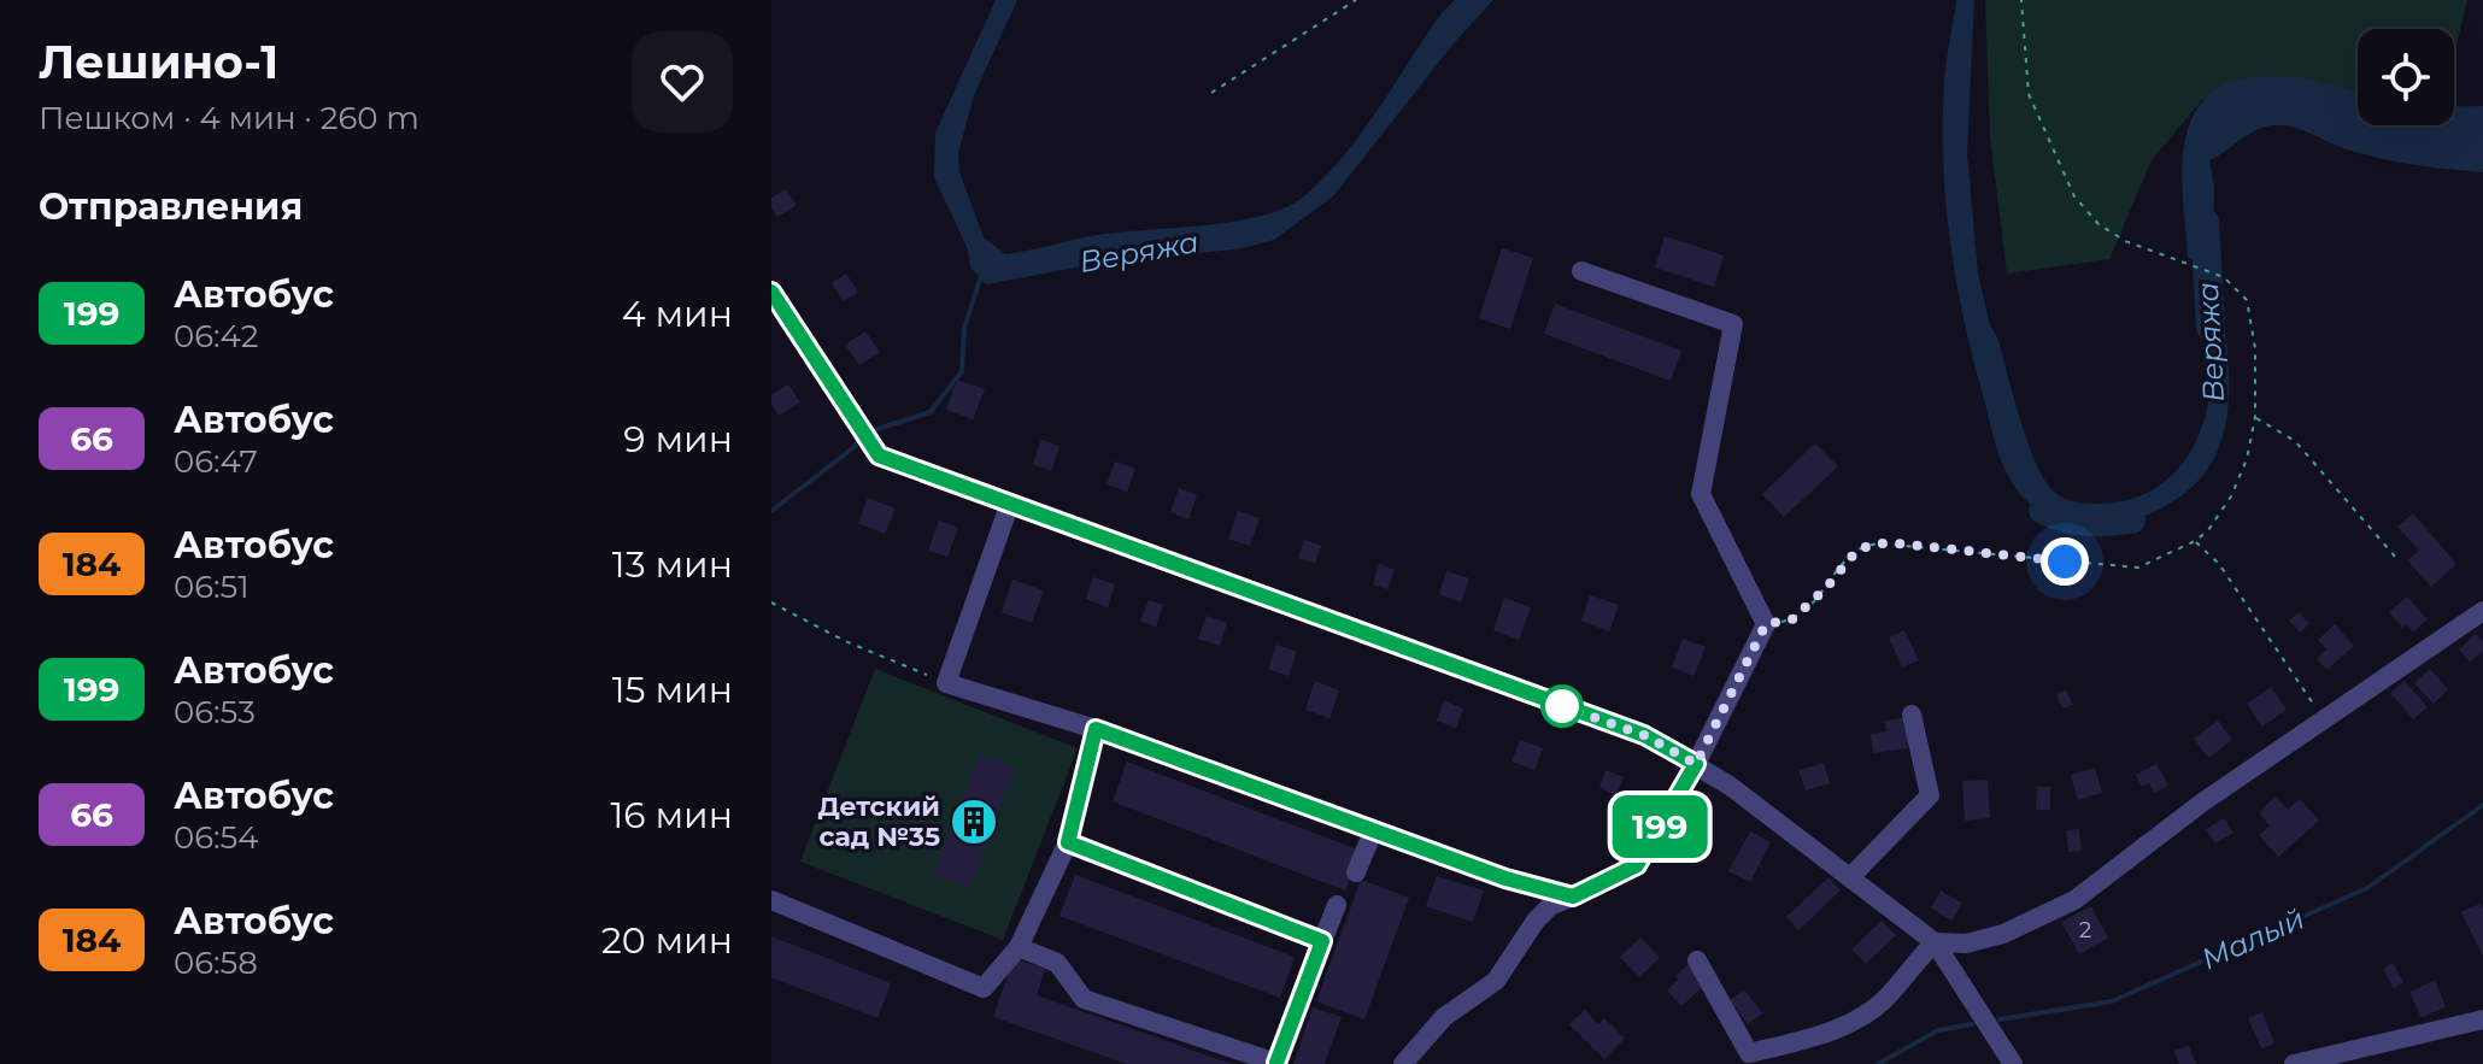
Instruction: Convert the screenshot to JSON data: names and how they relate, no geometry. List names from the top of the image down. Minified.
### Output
{"water":["Веряжа","Малый"],"places":{"building":["Детский сад №35"]},"lines":["bus line 199"],"house_numbers":["2"],"page":{"heading":[["Лешино-1","Пешком · 4 мин · 260 m"],"Отправления"],"on_map":"199","list":[{"mark":"199","name":"Автобус","note":"06:42","value":"4 мин"},{"mark":"66","name":"Автобус","note":"06:47","value":"9 мин"},{"mark":"184","name":"Автобус","note":"06:51","value":"13 мин"},{"mark":"199","name":"Автобус","note":"06:53","value":"15 мин"},{"mark":"66","name":"Автобус","note":"06:54","value":"16 мин"},{"mark":"184","name":"Автобус","note":"06:58","value":"20 мин"}]}}
